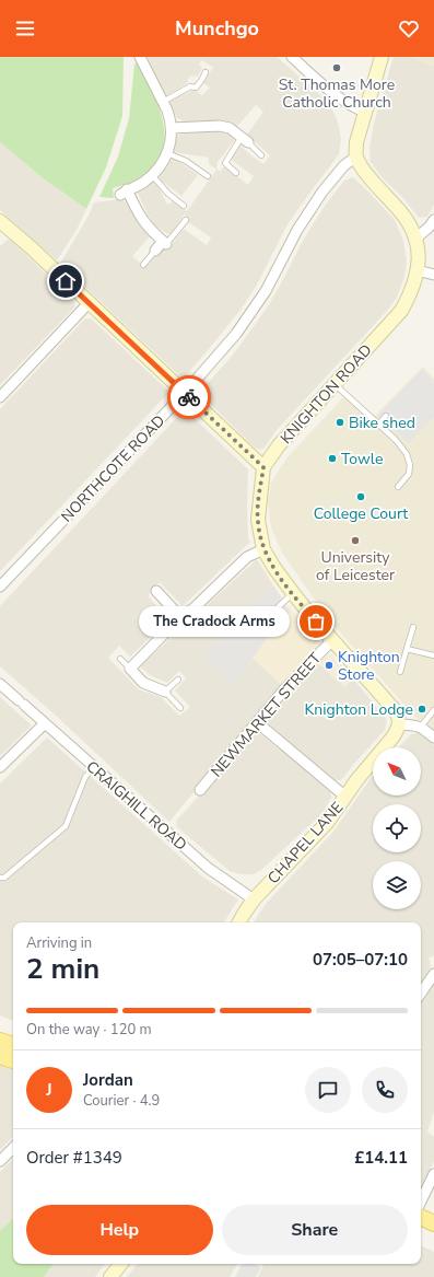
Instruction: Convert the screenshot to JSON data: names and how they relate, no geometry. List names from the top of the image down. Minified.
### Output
{"streets":{"street":["KNIGHTON ROAD","NORTHCOTE ROAD","NEWMARKET STREET","CRAIGHILL ROAD","CHAPEL LANE"]},"crossings":[["KNIGHTON ROAD","NORTHCOTE ROAD"],["KNIGHTON ROAD","NEWMARKET STREET"],["KNIGHTON ROAD","CHAPEL LANE"],["CRAIGHILL ROAD","CHAPEL LANE"]],"places":["St. Thomas More Catholic Church","Bike shed","Towle","College Court","University of Leicester","The Cradock Arms","Knighton Store","Knighton Lodge"],"north":"top left","page":{"header":"Munchgo","bubble":"The Cradock Arms","heading":["2 min","Arriving in","07:05–07:10"],"panel":["Jordan","Courier · 4.9","Order #1349","£14.11"],"bar":"On the way · 120 m","round":"J","buttons":["Help","Share"]}}
